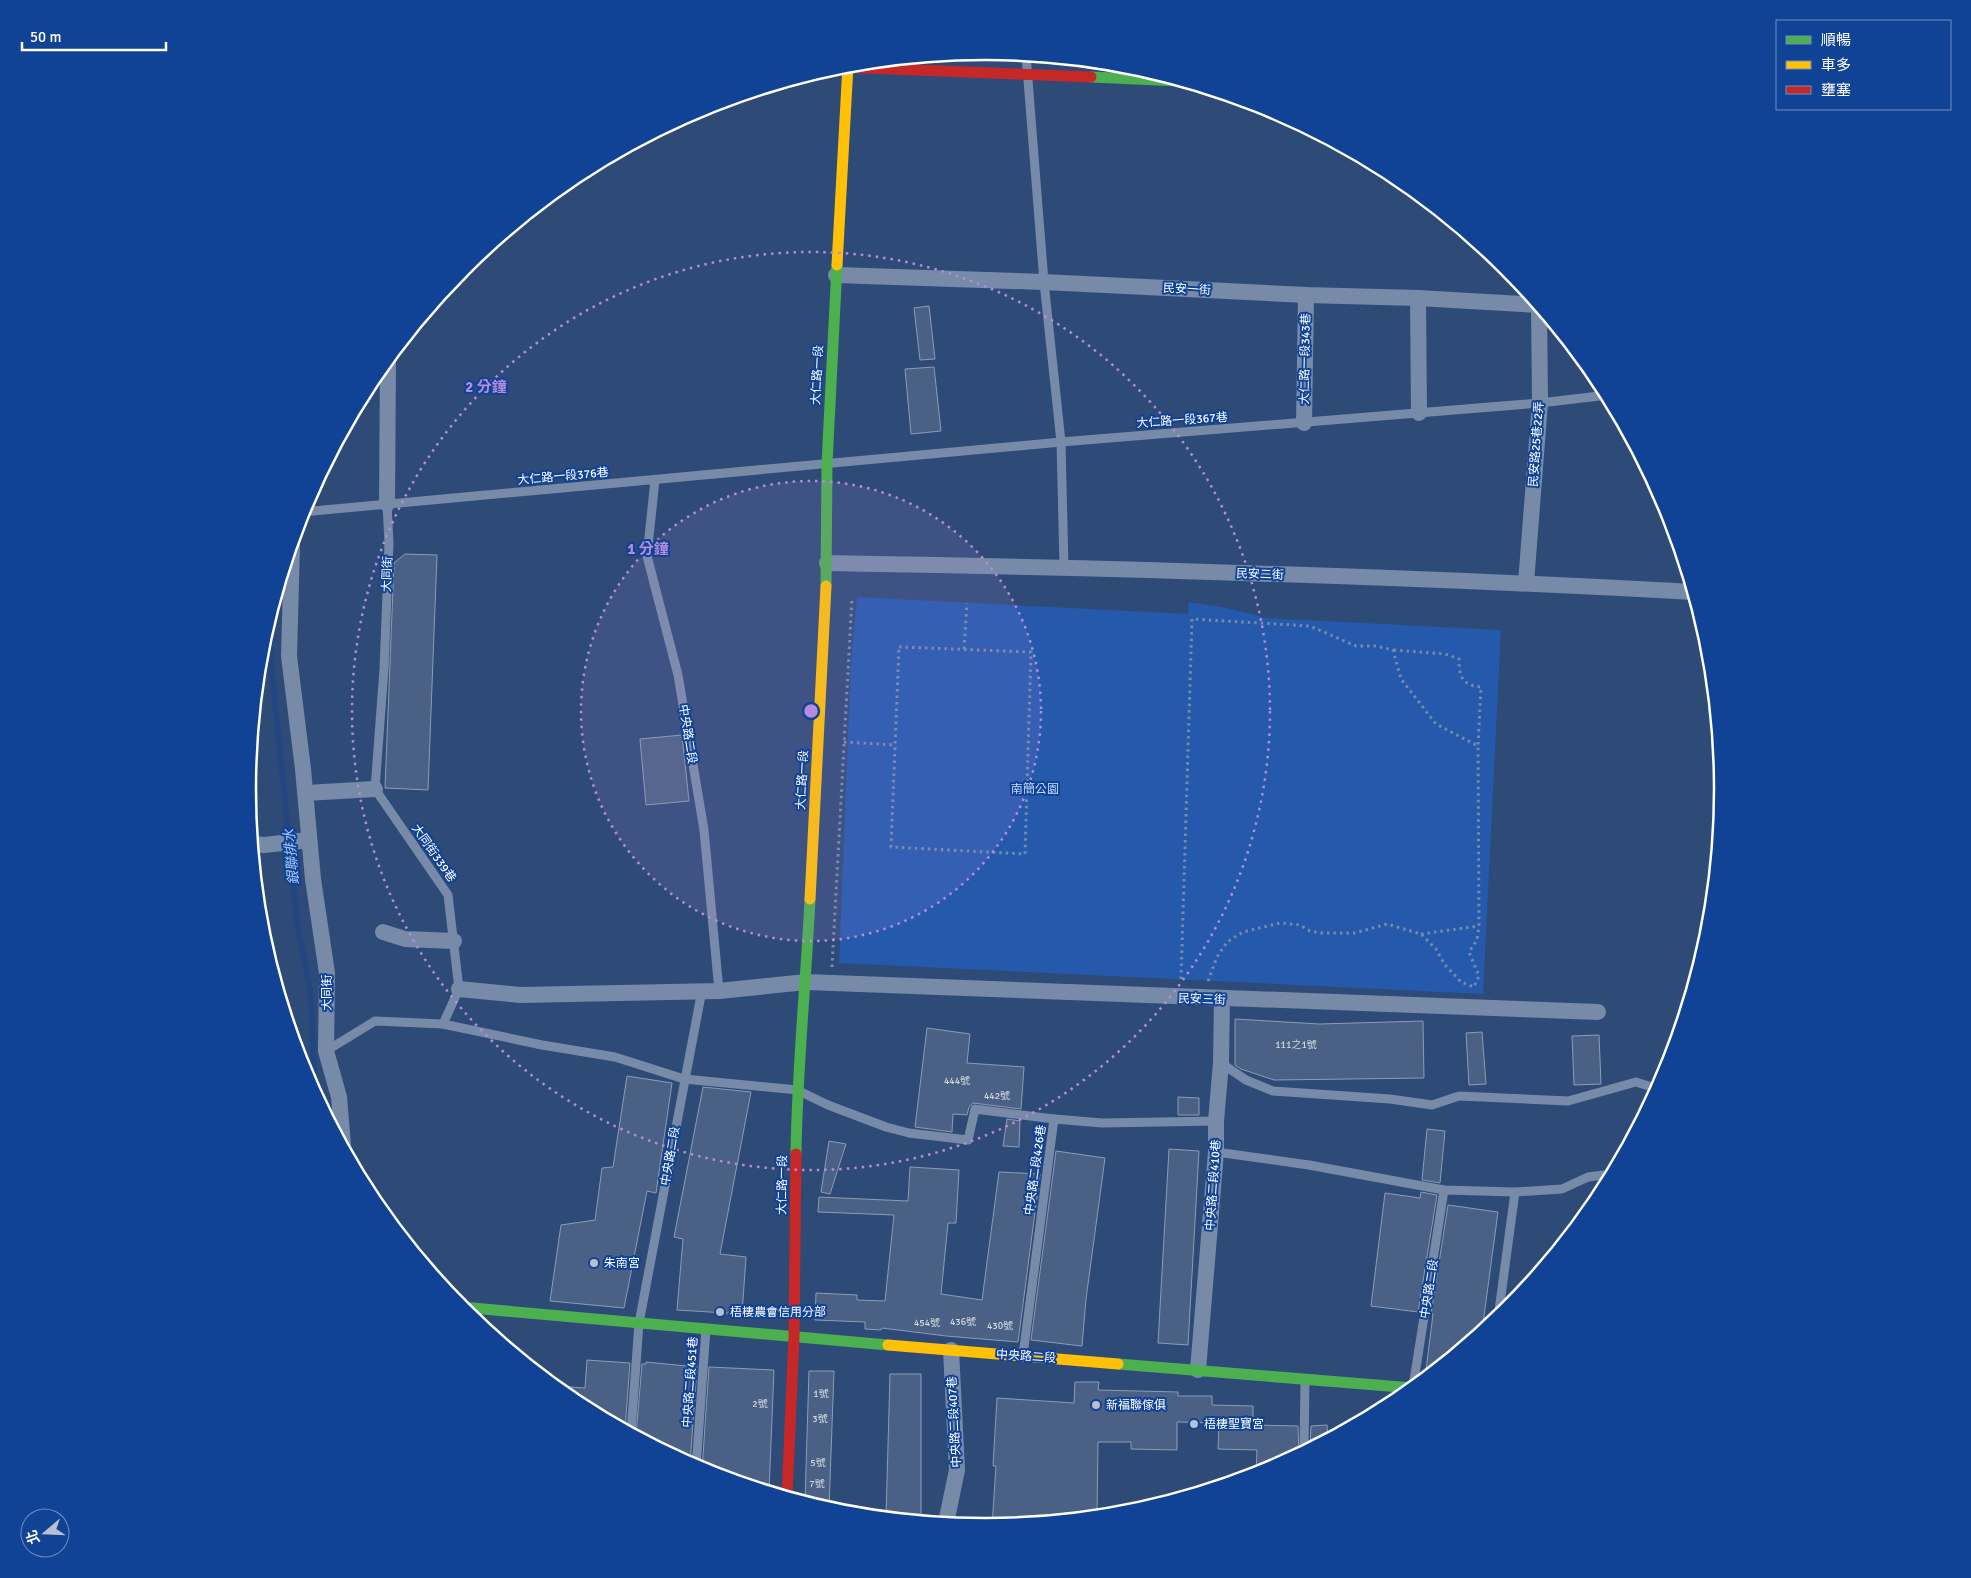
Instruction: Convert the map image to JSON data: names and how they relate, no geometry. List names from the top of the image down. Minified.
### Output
{"streets":{"street":["民安一街","大仁路一段343巷","大仁路一段","民安路25巷22弄","大同街","民安二街","中央路二段","民安三街","中央路二段410巷","中央路二段407巷"],"lane":["大仁路一段367巷","大仁路一段376巷","大同街339巷","中央路二段426巷","中央路二段451巷"]},"crossings":[["民安一街","大仁路一段343巷"],["民安一街","大仁路一段"],["大仁路一段343巷","大仁路一段367巷"],["大仁路一段","大仁路一段367巷"],["大仁路一段","大仁路一段376巷"],["大仁路一段","民安二街"],["大仁路一段","中央路二段"],["大仁路一段","民安三街"],["大仁路一段367巷","民安路25巷22弄"],["大仁路一段367巷","大仁路一段376巷"],["民安路25巷22弄","民安二街"],["大仁路一段376巷","大同街"],["大仁路一段376巷","中央路二段"],["大同街","大同街339巷"],["中央路二段","中央路二段426巷"],["中央路二段","中央路二段410巷"],["中央路二段","中央路二段451巷"],["中央路二段","中央路二段407巷"],["民安三街","中央路二段410巷"],["中央路二段426巷","中央路二段410巷"]],"water":["銀聯排水"],"parks":["南簡公園"],"places":["朱南宮","梧棲農會信用分部","新福聯傢俱","梧棲聖寶宮"],"house_numbers":["111之1號","444號","442號","436號","454號","430號","1號","2號","3號","5號","7號"],"legend":["順暢","車多","壅塞"],"scale_bar":"50 m","north":"left","rings":["2 分鐘","1 分鐘"]}
